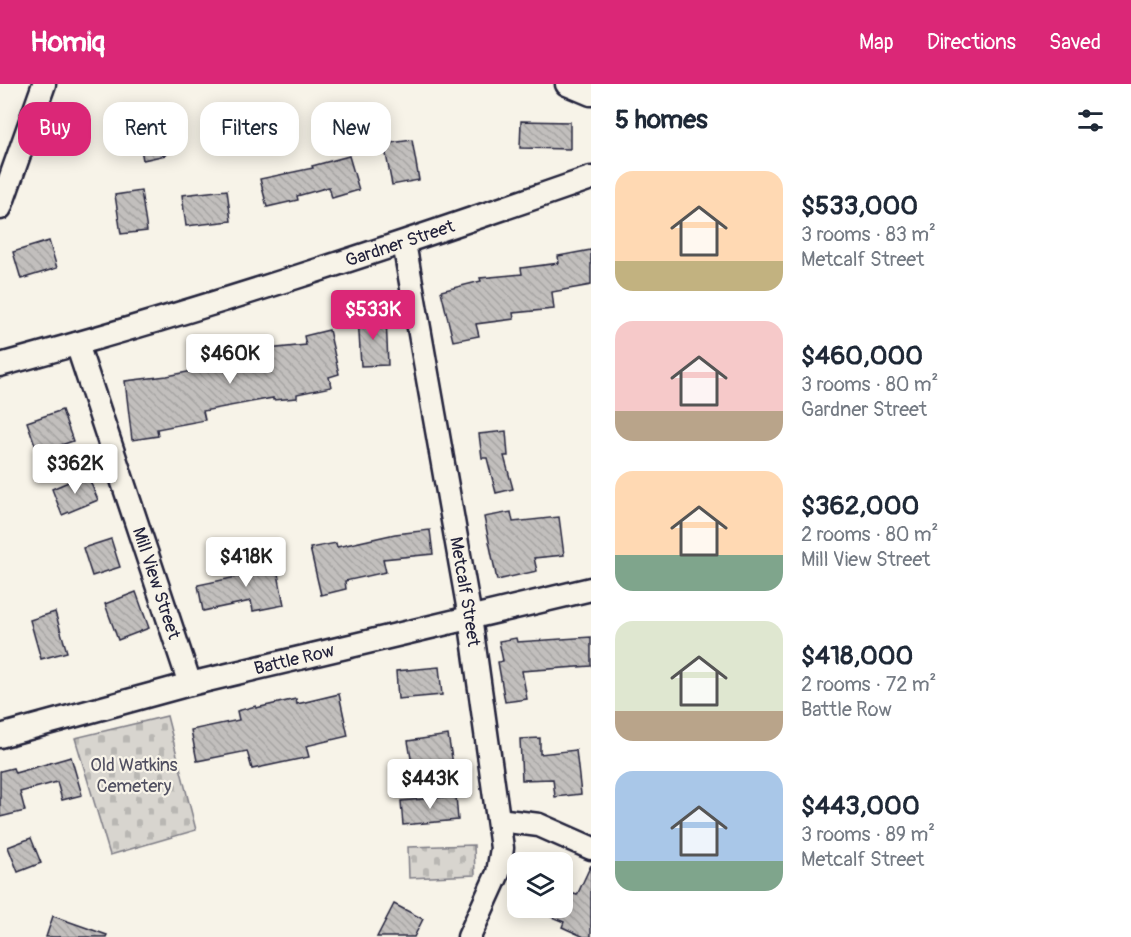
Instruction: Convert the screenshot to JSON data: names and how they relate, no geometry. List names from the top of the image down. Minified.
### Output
{"streets":{"street":["Gardner Street","Mill View Street","Metcalf Street","Battle Row"]},"crossings":[["Gardner Street","Mill View Street"],["Gardner Street","Metcalf Street"],["Mill View Street","Battle Row"],["Metcalf Street","Battle Row"]],"parks":["Old Watkins Cemetery"],"page":{"header":"Homiq","nav":["Map","Directions","Saved"],"heading":"5 homes","chip":["Buy","Rent","Filters","New"],"list":[{"name":"$533,000","note":"3 rooms · 83 m² · Metcalf Street"},{"name":"$460,000","note":"3 rooms · 80 m² · Gardner Street"},{"name":"$362,000","note":"2 rooms · 80 m² · Mill View Street"},{"name":"$418,000","note":"2 rooms · 72 m² · Battle Row"},{"name":"$443,000","note":"3 rooms · 89 m² · Metcalf Street"}],"price":["$533K","$460K","$362K","$418K","$443K"]}}
